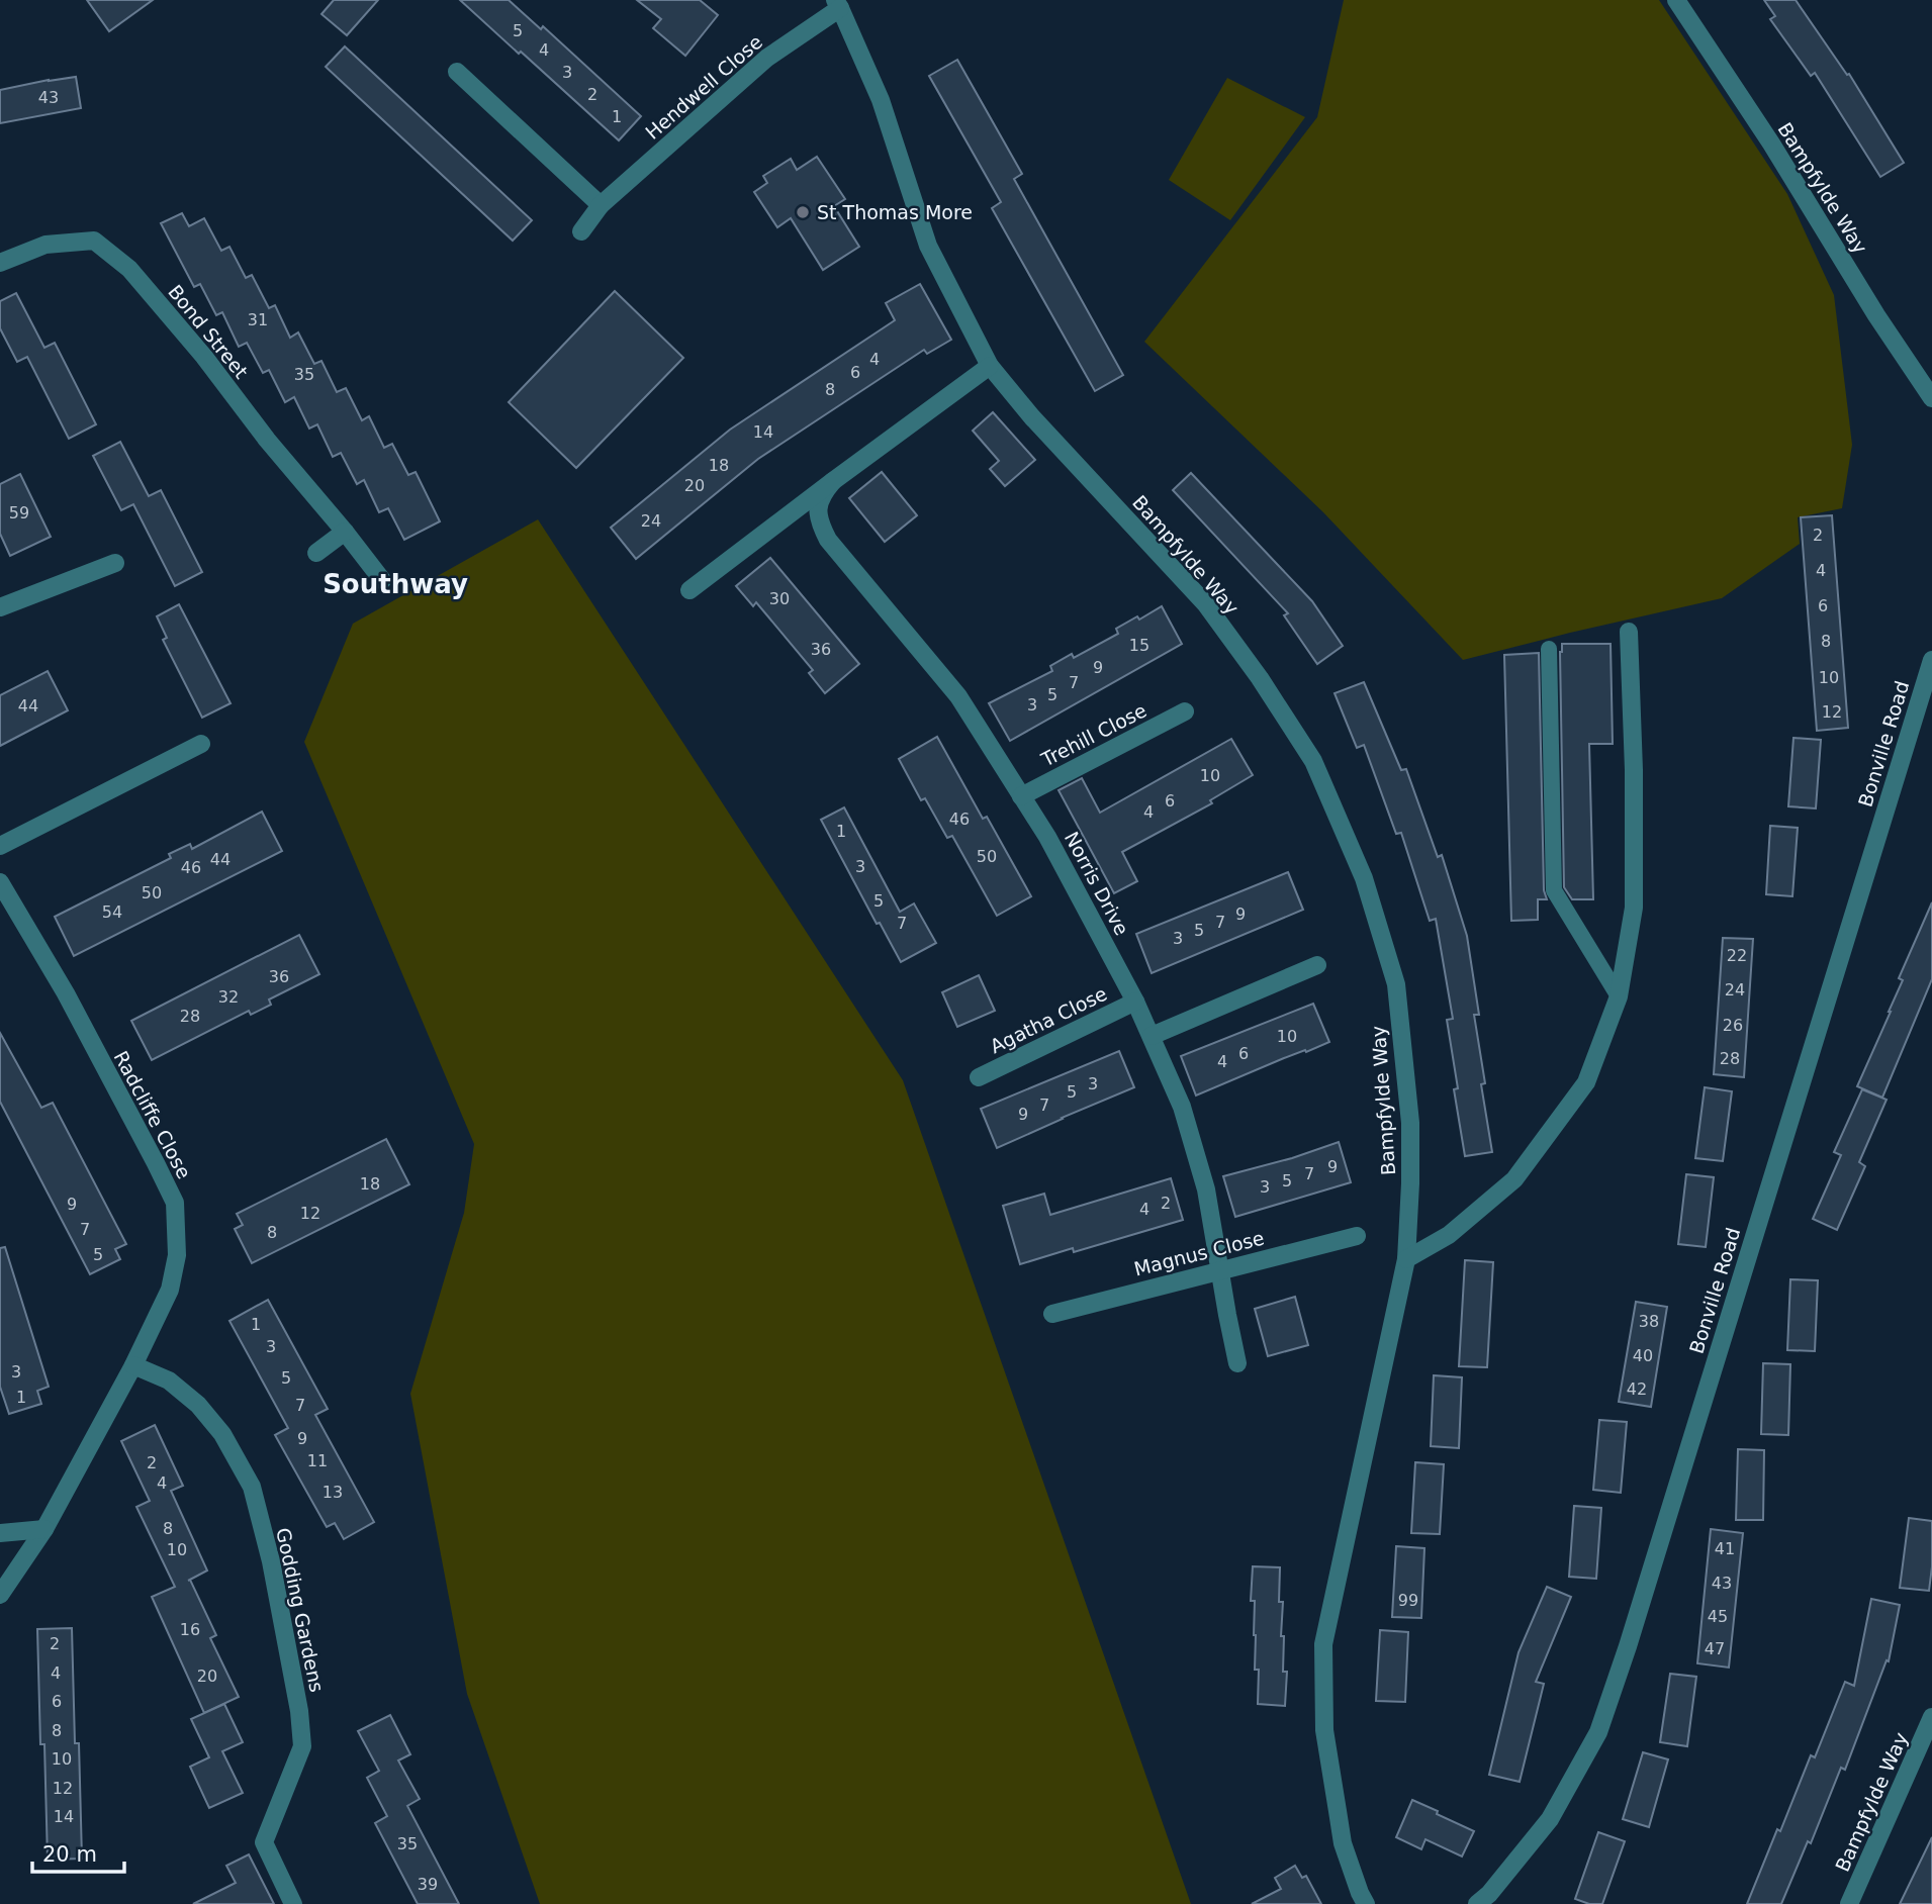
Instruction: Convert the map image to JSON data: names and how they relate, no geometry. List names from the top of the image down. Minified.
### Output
{"streets":{"street":["Hendwell Close","Bampfylde Way","Bond Street","Trehill Close","Bonville Road","Norris Drive","Agatha Close","Radcliffe Close","Magnus Close","Godding Gardens"]},"crossings":[["Hendwell Close","Bampfylde Way"],["Bampfylde Way","Norris Drive"],["Trehill Close","Norris Drive"],["Norris Drive","Agatha Close"],["Norris Drive","Magnus Close"],["Radcliffe Close","Godding Gardens"]],"districts":["Southway"],"places":["St Thomas More"],"house_numbers":["5","4","3","2","43","1","31","4","6","35","8","14","18","20","59","24","2","4","30","6","8","15","36","9","10","7","5","3","44","12","10","6","4","46","1","50","44","3","46","50","5","54","9","7","7","5","3","22","36","24","32","28","26","10","6","28","4","3","5","7","9","9","7","5","18","3","2","9","4","12","7","8","5","38","1","3","40","3","5","42","1","7","9","11","2","4","13","8","41","10","43","99","45","16","2","47","4","20","6","8","10","12","14","35","39"],"scale_bar":"20 m"}
